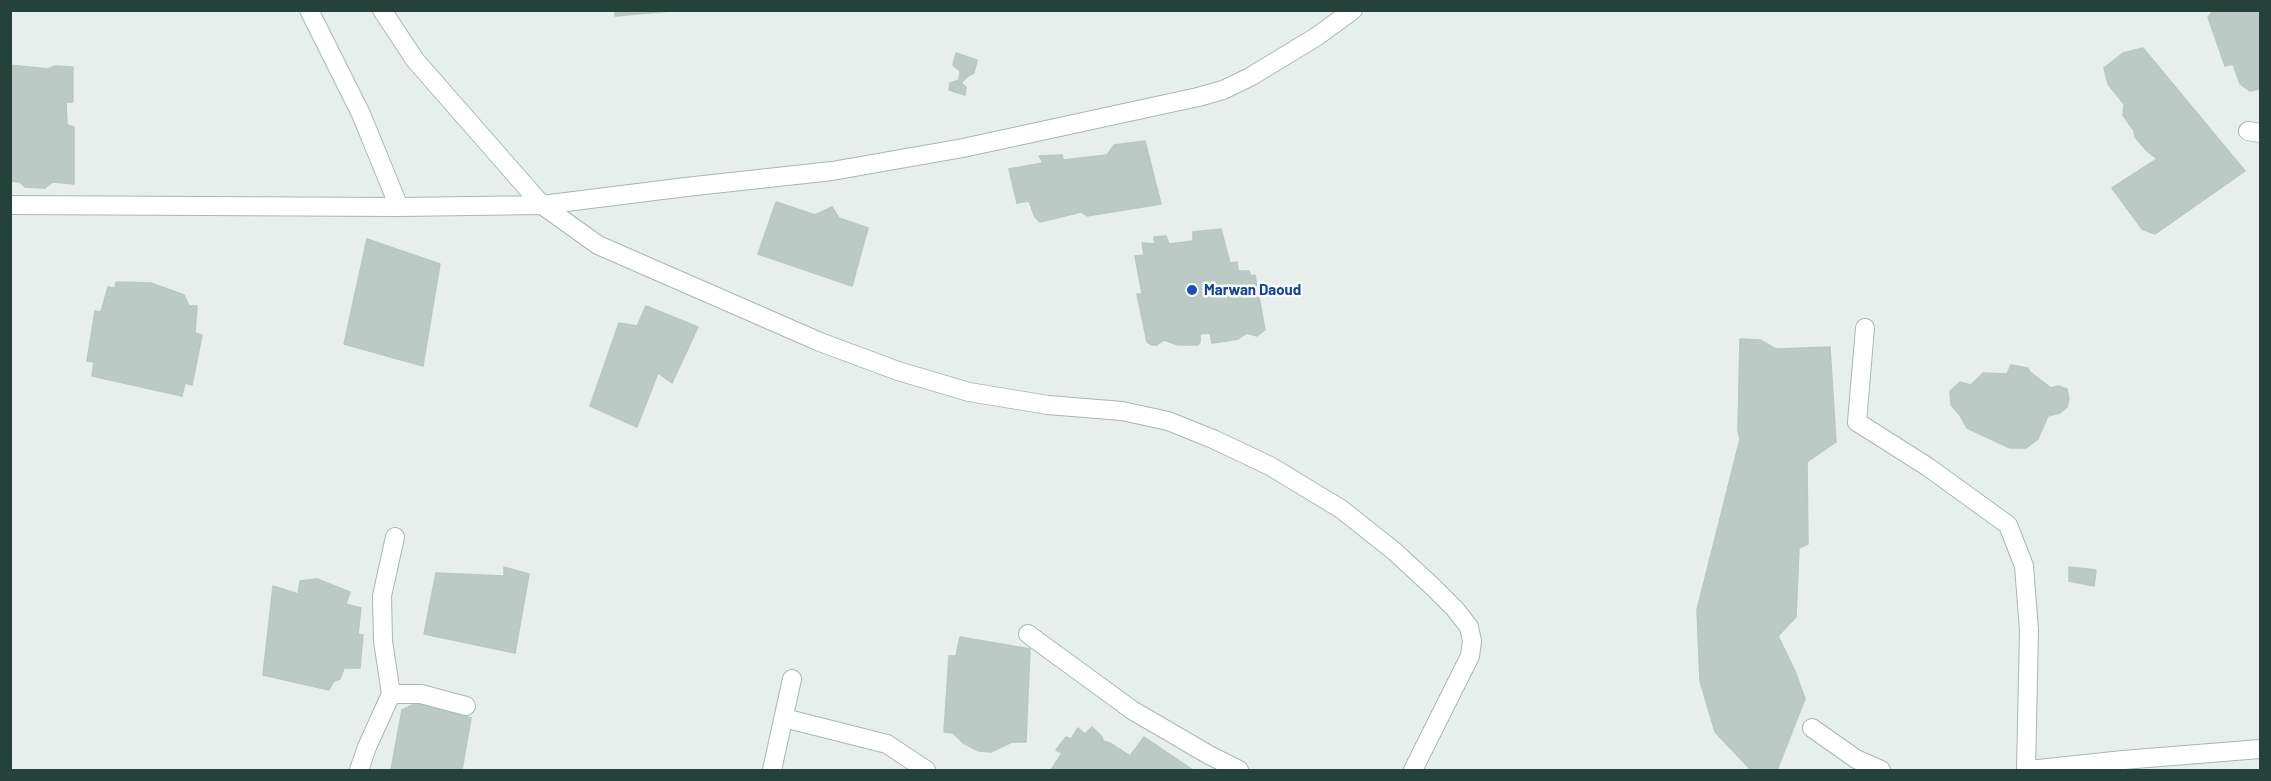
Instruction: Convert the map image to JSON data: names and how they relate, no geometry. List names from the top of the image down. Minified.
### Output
{"places":["Marwan Daoud"]}
